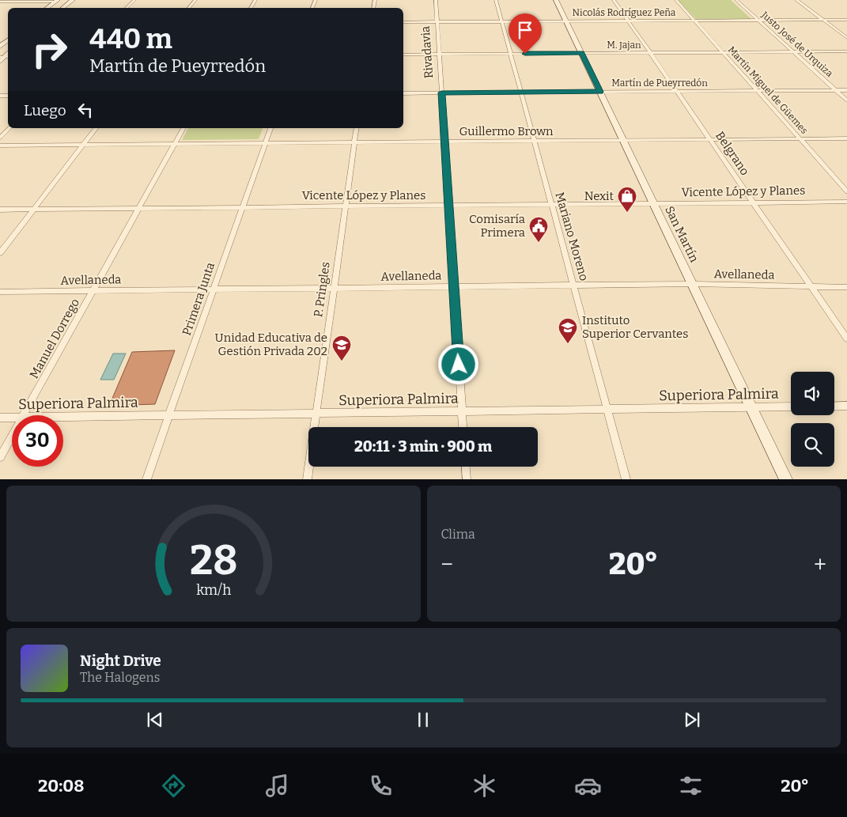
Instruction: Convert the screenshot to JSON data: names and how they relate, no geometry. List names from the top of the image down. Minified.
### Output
{"streets":{"main road":["San Martín"],"street":["Nicolás Rodríguez Peña","Justo José de Urquiza","M. Jajan","Rivadavia","Martín de Pueyrredón","Martín Miguel de Güemes","Guillermo Brown","Belgrano","Vicente López y Planes","Mariano Moreno","Avellaneda","P. Pringles","Primera Junta","Manuel Dorrego","Superiora Palmira"]},"crossings":[["Nicolás Rodríguez Peña","Justo José de Urquiza"],["Nicolás Rodríguez Peña","Rivadavia"],["Nicolás Rodríguez Peña","Martín Miguel de Güemes"],["Nicolás Rodríguez Peña","Belgrano"],["Nicolás Rodríguez Peña","San Martín"],["Nicolás Rodríguez Peña","Mariano Moreno"],["Justo José de Urquiza","M. Jajan"],["Justo José de Urquiza","Martín de Pueyrredón"],["M. Jajan","Rivadavia"],["M. Jajan","Martín Miguel de Güemes"],["M. Jajan","Belgrano"],["M. Jajan","San Martín"],["M. Jajan","Mariano Moreno"],["Rivadavia","Martín de Pueyrredón"],["Rivadavia","Guillermo Brown"],["Rivadavia","Vicente López y Planes"],["Rivadavia","Avellaneda"],["Rivadavia","Superiora Palmira"],["Martín de Pueyrredón","Martín Miguel de Güemes"],["Martín de Pueyrredón","Belgrano"],["Martín de Pueyrredón","San Martín"],["Martín de Pueyrredón","Mariano Moreno"],["Martín Miguel de Güemes","Guillermo Brown"],["Guillermo Brown","Belgrano"],["Guillermo Brown","San Martín"],["Guillermo Brown","Mariano Moreno"],["Guillermo Brown","P. Pringles"],["Guillermo Brown","Primera Junta"],["Guillermo Brown","Manuel Dorrego"],["Belgrano","Vicente López y Planes"],["Belgrano","Avellaneda"],["Vicente López y Planes","San Martín"],["Vicente López y Planes","Mariano Moreno"],["Vicente López y Planes","P. Pringles"],["Vicente López y Planes","Primera Junta"],["Vicente López y Planes","Manuel Dorrego"],["San Martín","Avellaneda"],["San Martín","Superiora Palmira"],["Mariano Moreno","Avellaneda"],["Mariano Moreno","Superiora Palmira"],["Avellaneda","P. Pringles"],["Avellaneda","Primera Junta"],["Avellaneda","Manuel Dorrego"],["P. Pringles","Superiora Palmira"],["Primera Junta","Superiora Palmira"]],"places":{"shop":["Nexit"],"public building":["Comisaría Primera"],"school or university":["Instituto Superior Cervantes","Unidad Educativa de Gestión Privada 202"]},"page":{"turn":["440 m","Martín de Pueyrredón"],"then":"Luego","limit":"30","trip":"20:11 · 3 min · 900 m","tile":"Clima","heat":["−","20°","+"],"song":["Night Drive","The Halogens"],"tabs":["20:08","20°"],"gauge":["28","km/h"]}}
